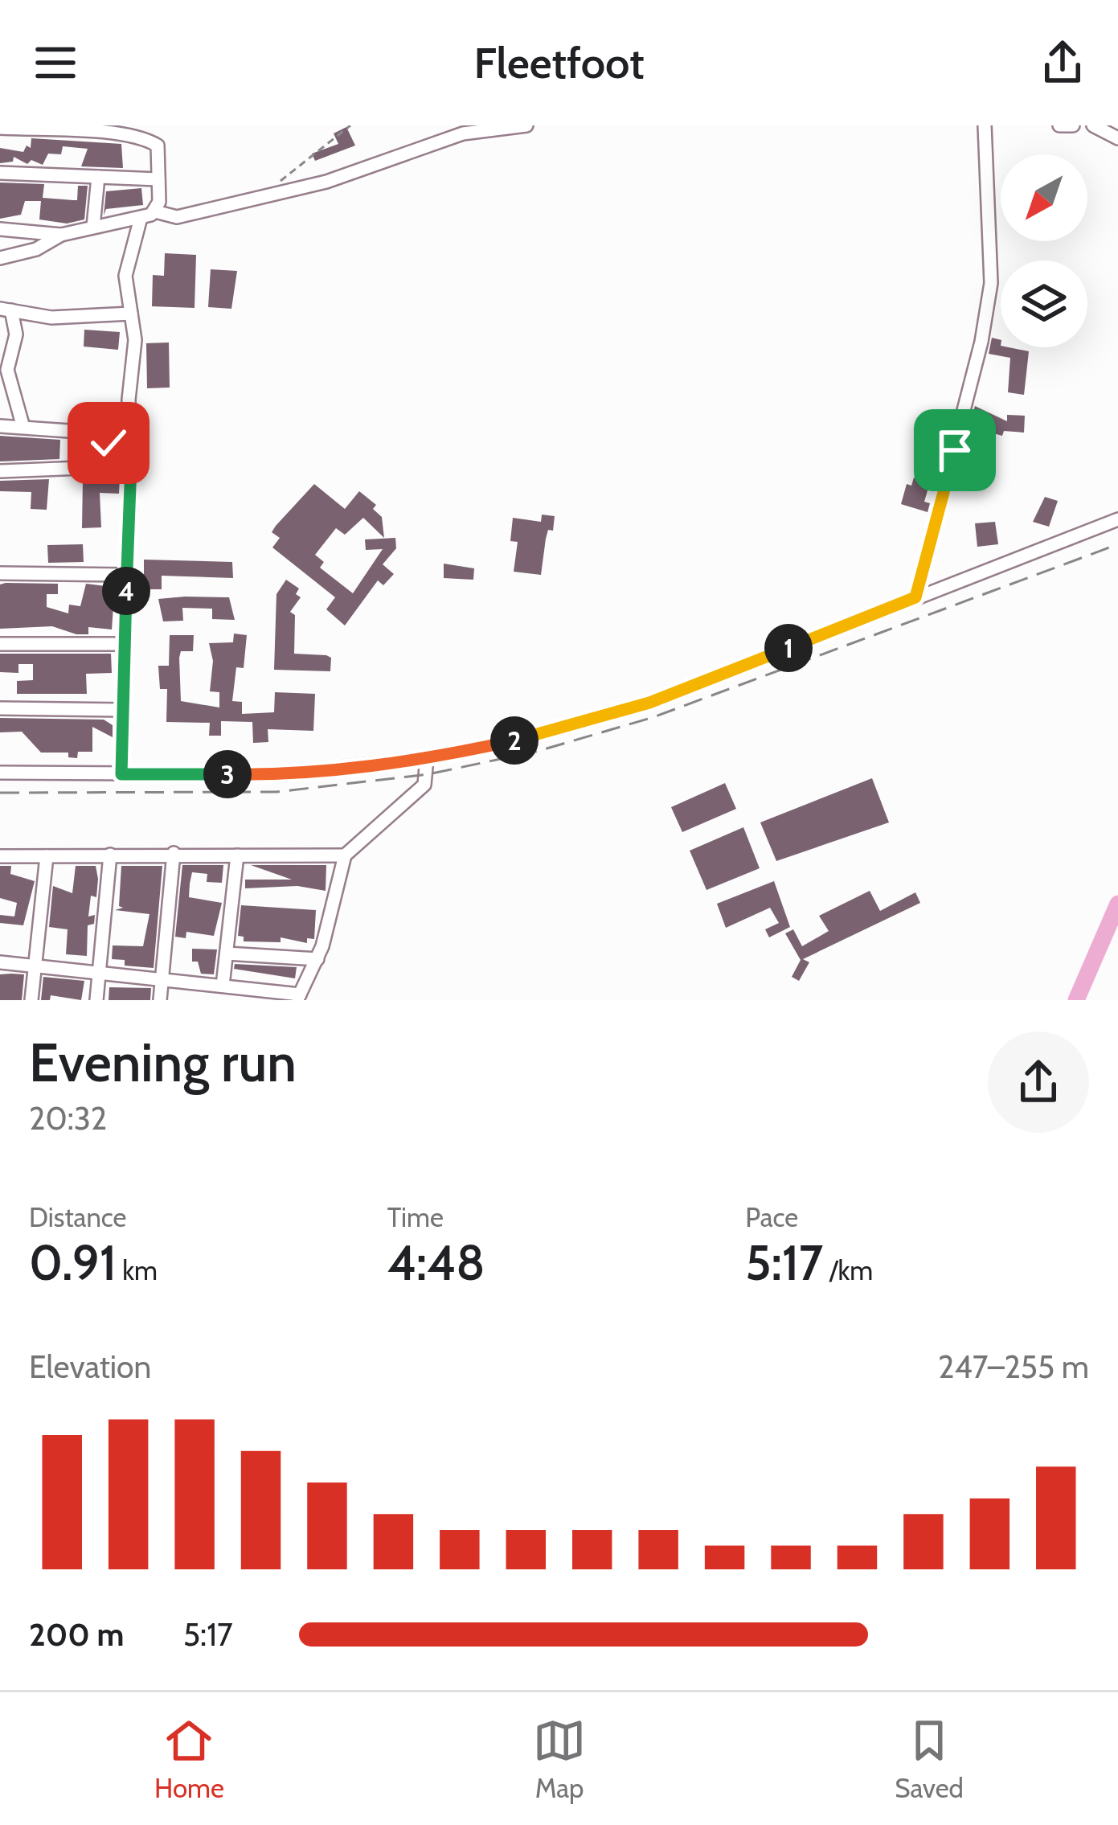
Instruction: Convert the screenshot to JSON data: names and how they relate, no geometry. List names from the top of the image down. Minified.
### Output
{"north":"bottom left","page":{"header":"Fleetfoot","pins":["4","1","2","3"],"heading":["Evening run","20:32"],"stats":[["Distance","0.91 km"],["Time","4:48"],["Pace","5:17 /km"]],"chart":["Elevation","247–255 m"],"list":[{"name":"200 m","note":"5:17"}],"tabs":["Home","Map","Saved"]}}
